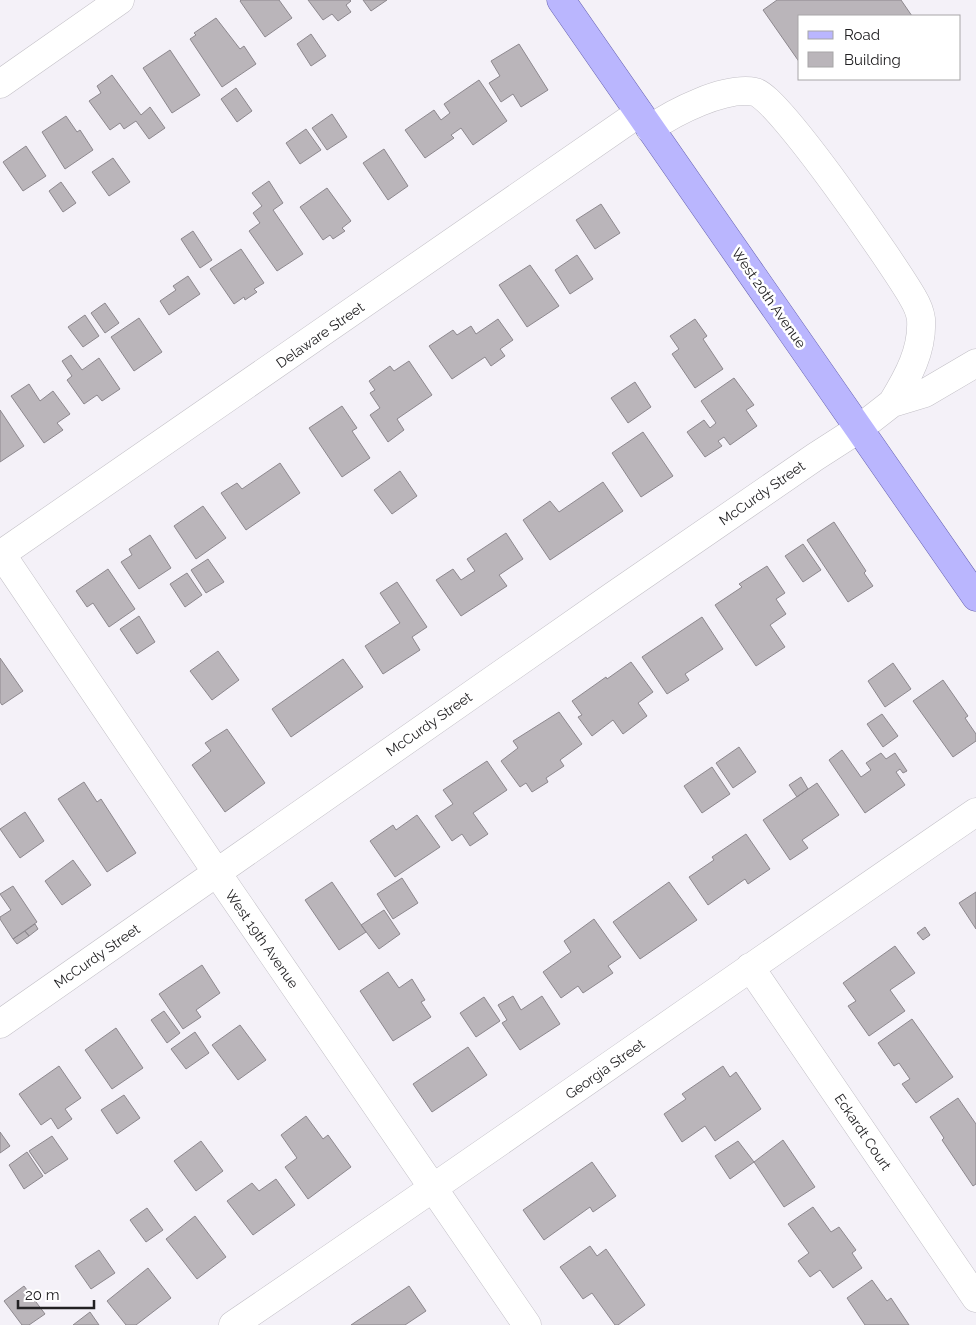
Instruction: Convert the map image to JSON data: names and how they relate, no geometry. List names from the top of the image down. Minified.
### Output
{"streets":{"main road":["West 20th Avenue"],"street":["Delaware Street","McCurdy Street","West 19th Avenue","Georgia Street","Eckardt Court"]},"crossings":[["West 20th Avenue","Delaware Street"],["West 20th Avenue","McCurdy Street"],["Delaware Street","McCurdy Street"],["Delaware Street","West 19th Avenue"],["McCurdy Street","West 19th Avenue"],["West 19th Avenue","Georgia Street"],["Georgia Street","Eckardt Court"]],"legend":["Road","Building"],"scale_bar":"20 m"}
